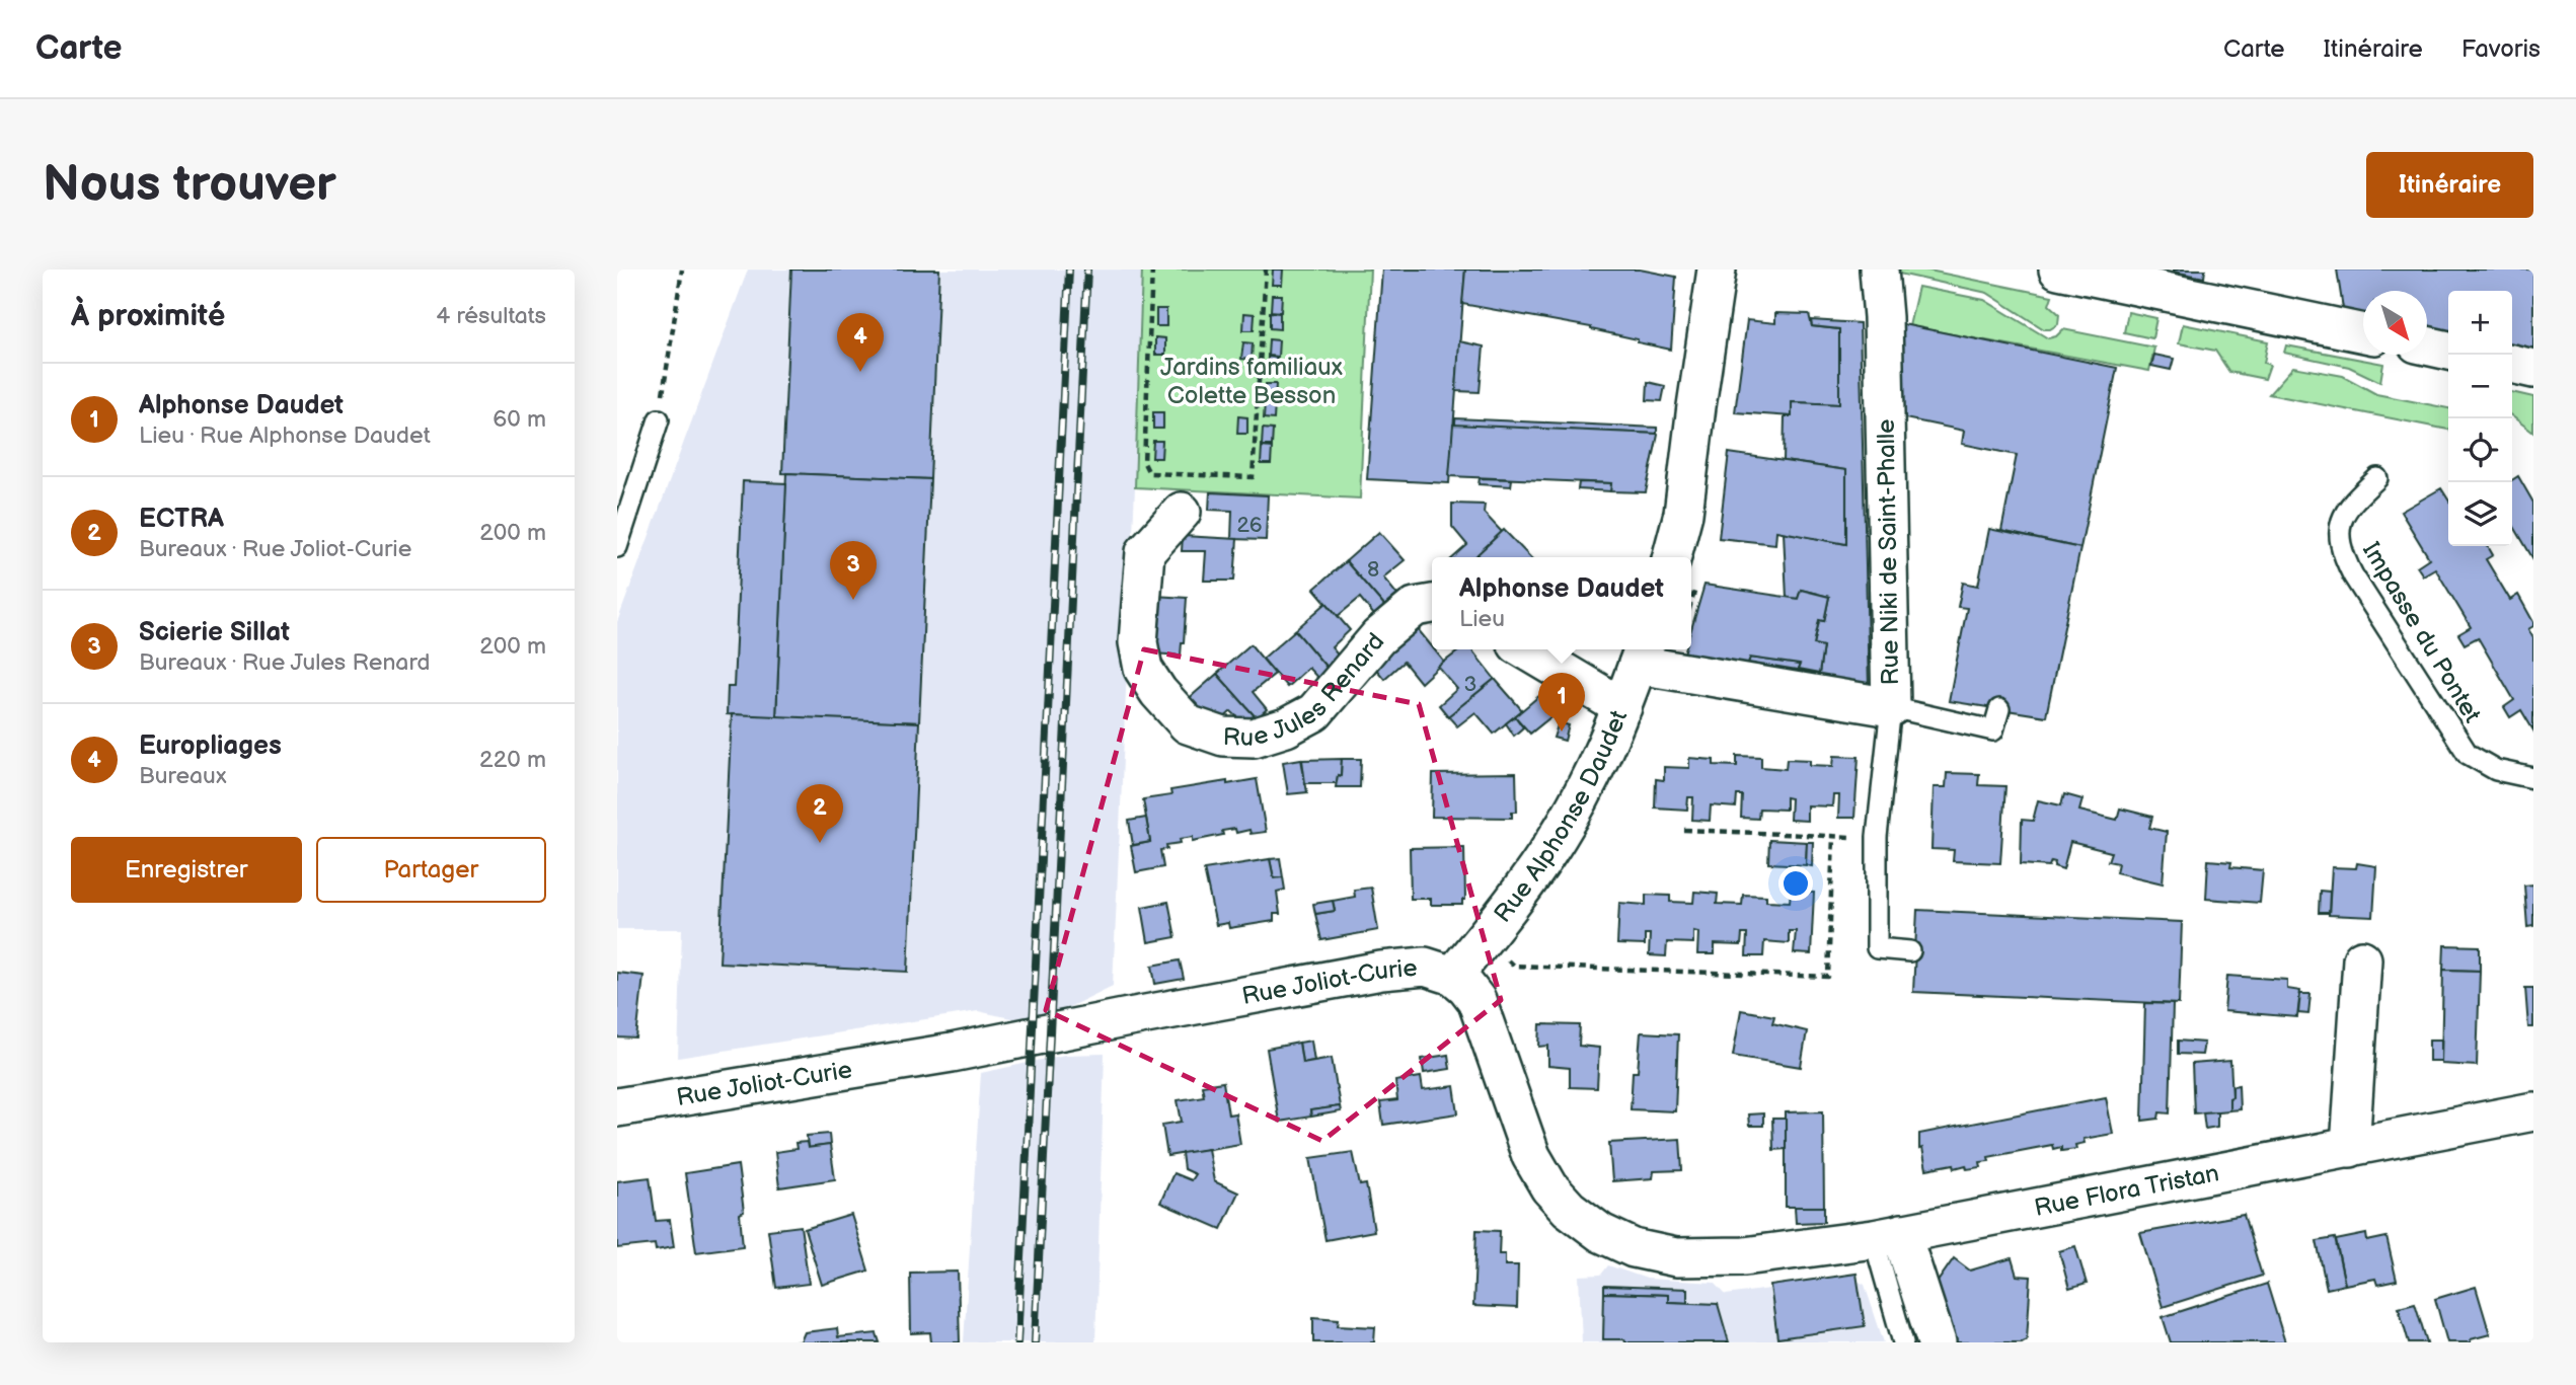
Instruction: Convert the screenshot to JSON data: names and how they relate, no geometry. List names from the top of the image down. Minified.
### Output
{"streets":{"street":["Rue Niki de Saint-Phalle","Rue Jules Renard","Rue Alphonse Daudet","Rue Joliot-Curie","Rue Flora Tristan"],"lane":["Impasse du Pontet"]},"crossings":[["Rue Niki de Saint-Phalle","Rue Alphonse Daudet"],["Rue Alphonse Daudet","Rue Joliot-Curie"],["Rue Joliot-Curie","Rue Flora Tristan"]],"parks":["Jardins familiaux Colette Besson"],"house_numbers":["26","8","3"],"north":"bottom right","page":{"header":"Carte","nav":["Carte","Itinéraire","Favoris"],"buttons":["Itinéraire",["Enregistrer","Partager"]],"title":"Nous trouver","heading":["À proximité","4 résultats"],"map_buttons":["+","−"],"pins":["4","3","1","2"],"list":[{"mark":"1","name":"Alphonse Daudet","note":"Lieu · Rue Alphonse Daudet","value":"60 m"},{"mark":"2","name":"ECTRA","note":"Bureaux · Rue Joliot-Curie","value":"200 m"},{"mark":"3","name":"Scierie Sillat","note":"Bureaux · Rue Jules Renard","value":"200 m"},{"mark":"4","name":"Europliages","note":"Bureaux","value":"220 m"}],"popup":["Alphonse Daudet","Lieu"]}}
